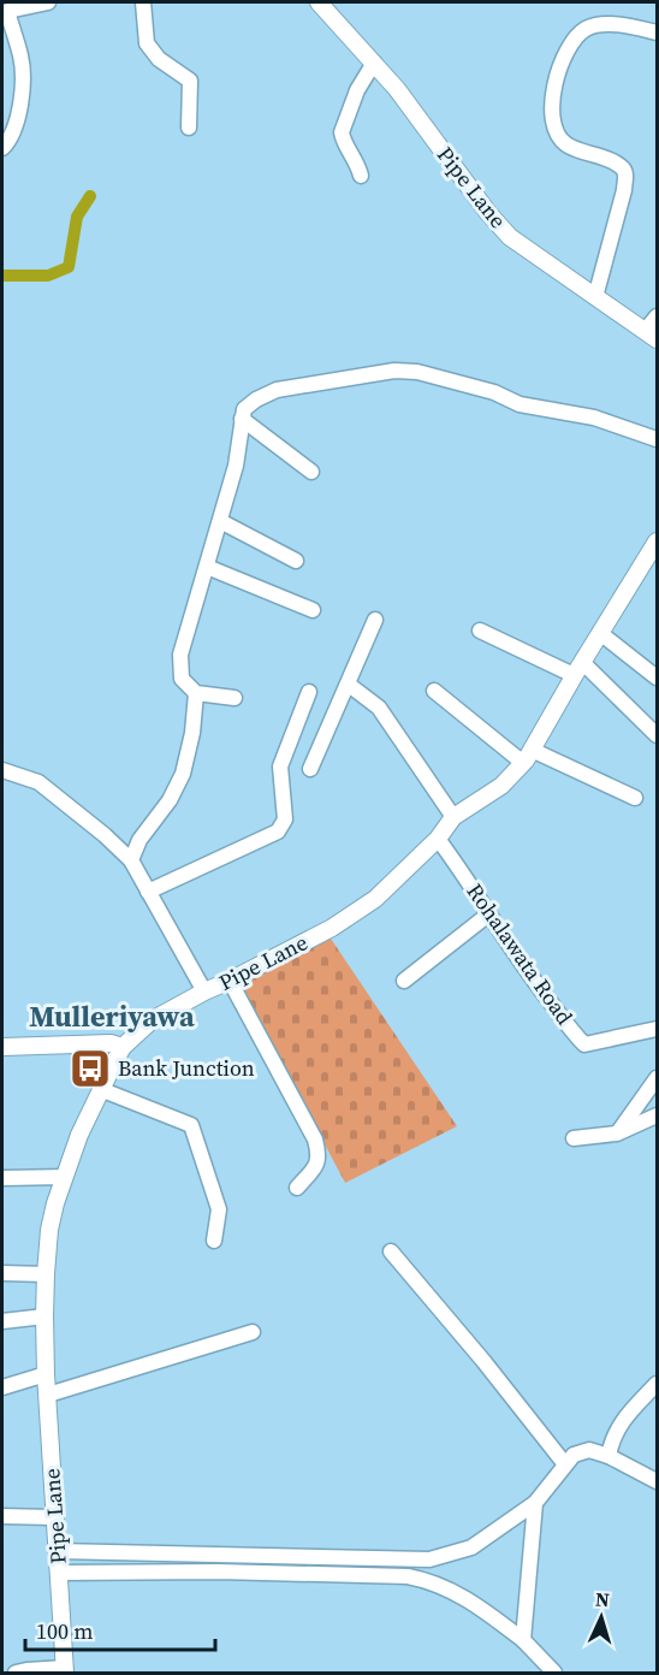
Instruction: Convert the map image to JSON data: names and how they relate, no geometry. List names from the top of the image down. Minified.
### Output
{"streets":{"street":["Pipe Lane","Rohalawata Road"]},"crossings":[["Pipe Lane","Rohalawata Road"]],"districts":["Mulleriyawa"],"places":{"bus stop":["Bank Junction"]},"scale_bar":"100 m","north":"top"}
